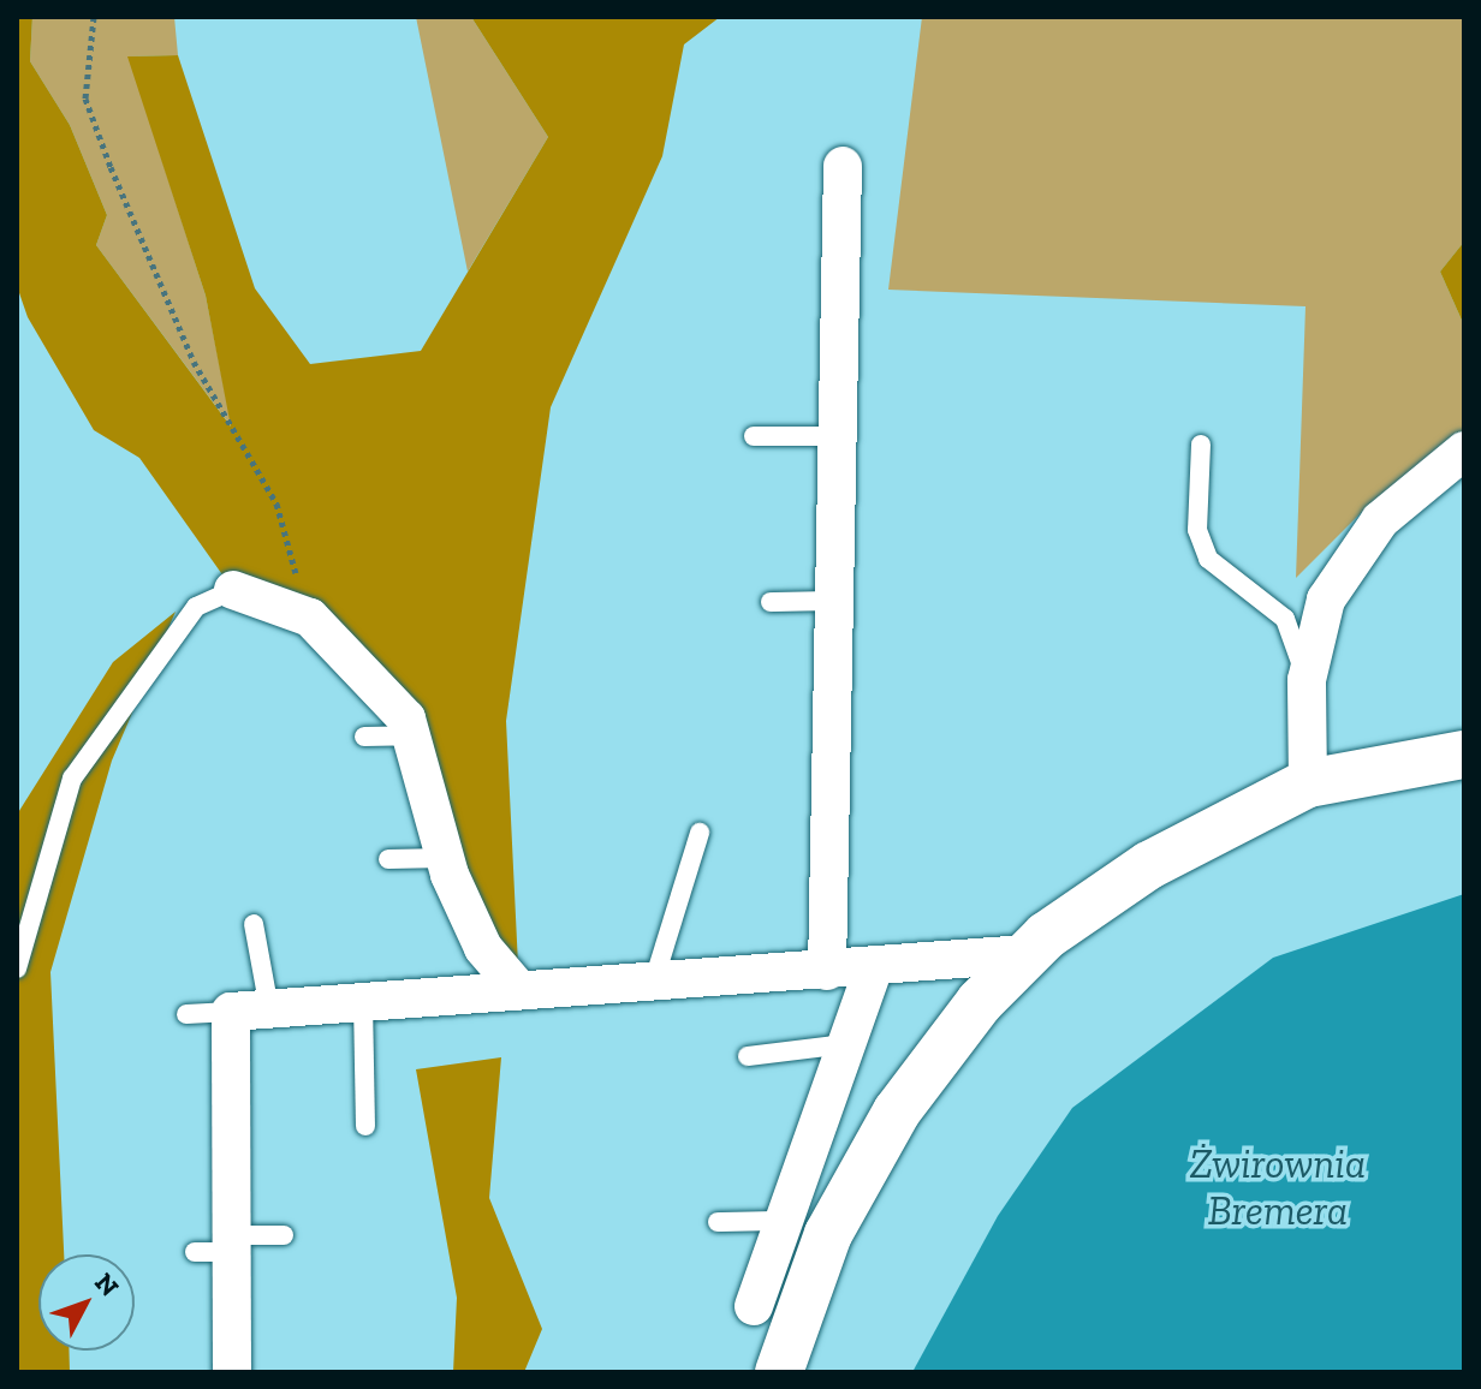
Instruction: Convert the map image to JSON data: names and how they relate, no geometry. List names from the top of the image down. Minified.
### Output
{"water":["Żwirownia Bremera"],"north":"top right"}
